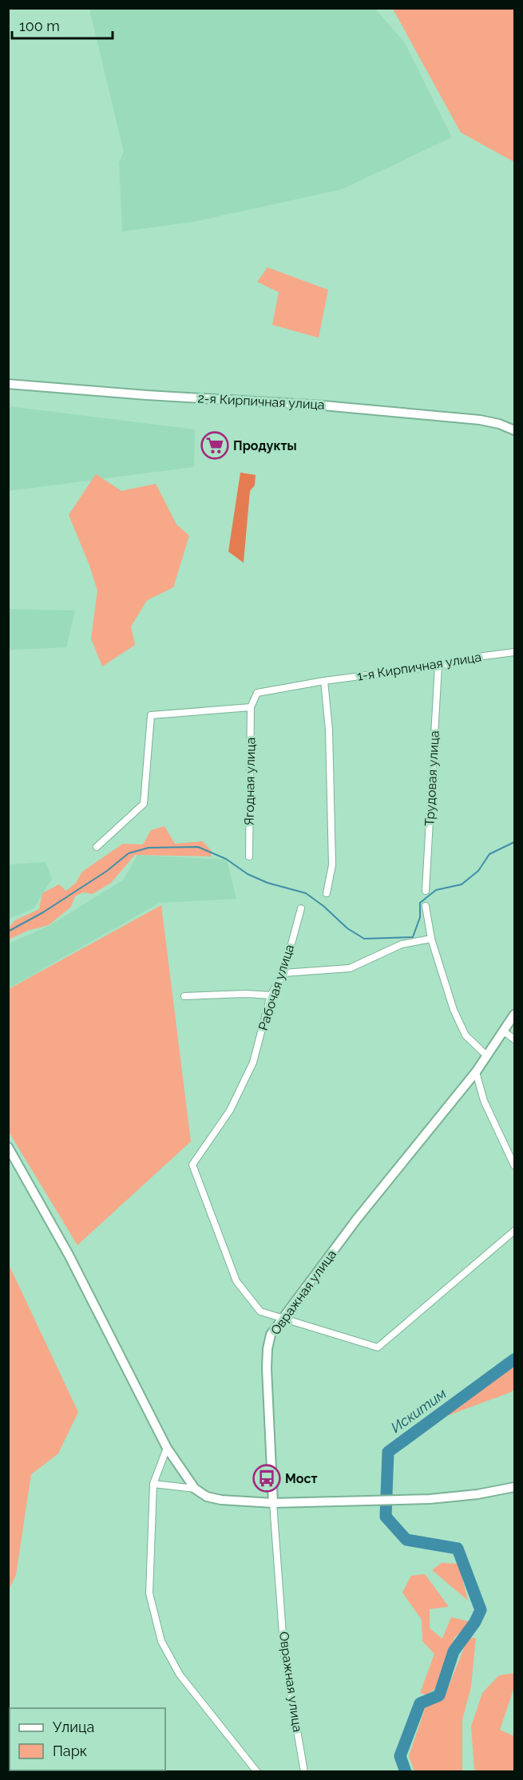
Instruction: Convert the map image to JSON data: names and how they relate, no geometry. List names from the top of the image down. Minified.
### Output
{"streets":{"street":["2-я Кирпичная улица","1-я Кирпичная улица","Трудовая улица","Ягодная улица","Рабочая улица","Овражная улица"]},"crossings":[["1-я Кирпичная улица","Трудовая улица"],["1-я Кирпичная улица","Ягодная улица"],["Рабочая улица","Овражная улица"]],"water":["Искитим"],"places":{"supermarket":["Продукты"],"bus stop":["Мост"]},"legend":["Улица","Парк"],"scale_bar":"100 m"}
